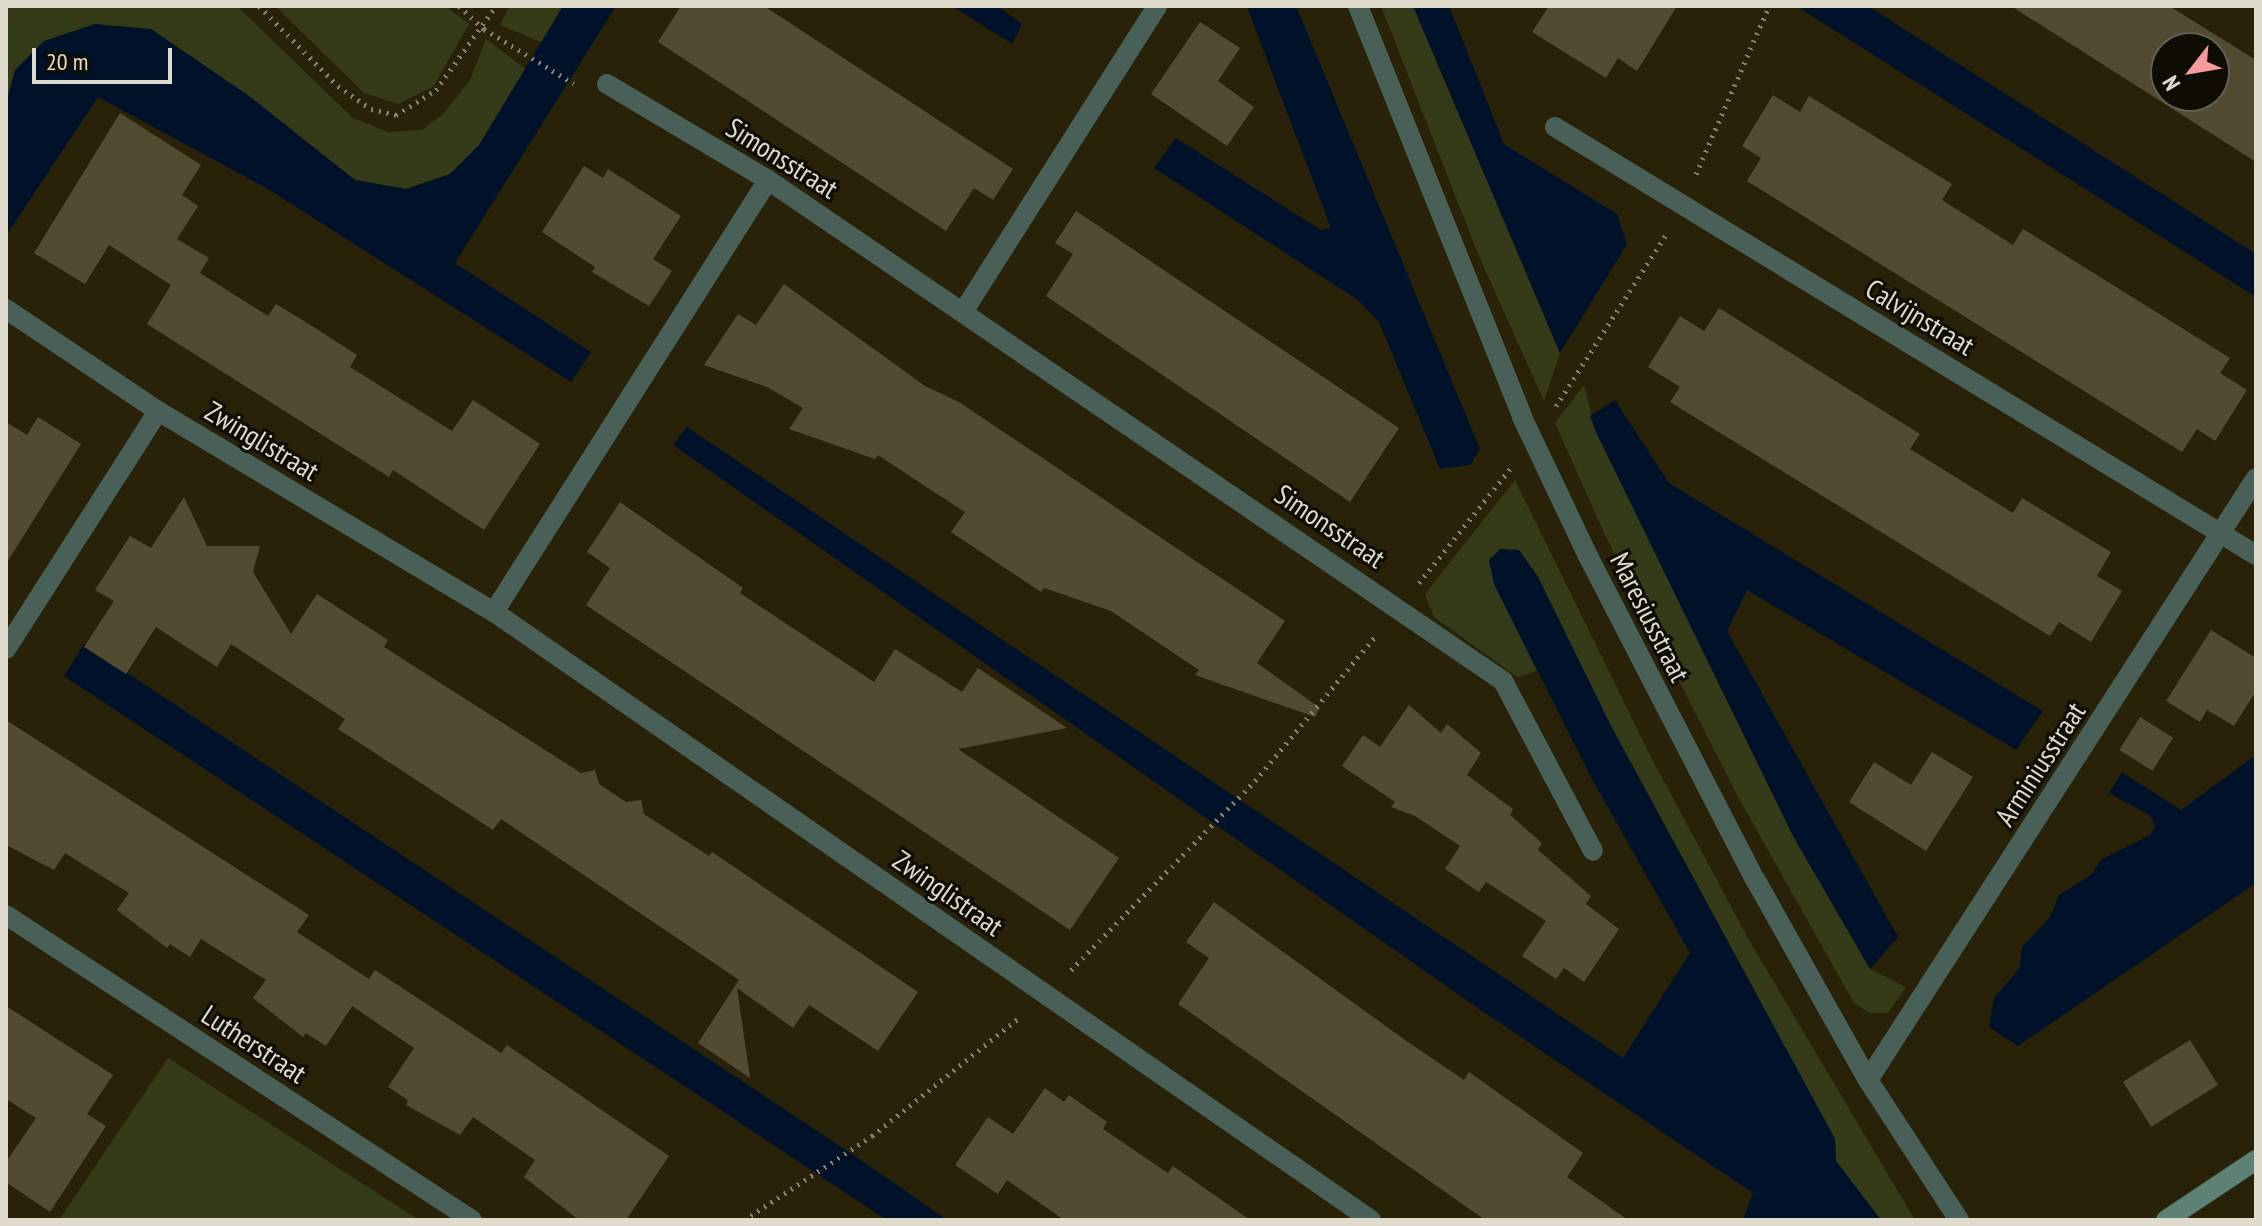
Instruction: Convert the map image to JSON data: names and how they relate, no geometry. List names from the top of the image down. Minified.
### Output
{"streets":{"street":["Simonsstraat","Calvijnstraat","Zwinglistraat","Maresiusstraat","Arminiusstraat","Lutherstraat"]},"crossings":[["Calvijnstraat","Arminiusstraat"],["Maresiusstraat","Arminiusstraat"]],"scale_bar":"20 m","north":"bottom left"}
